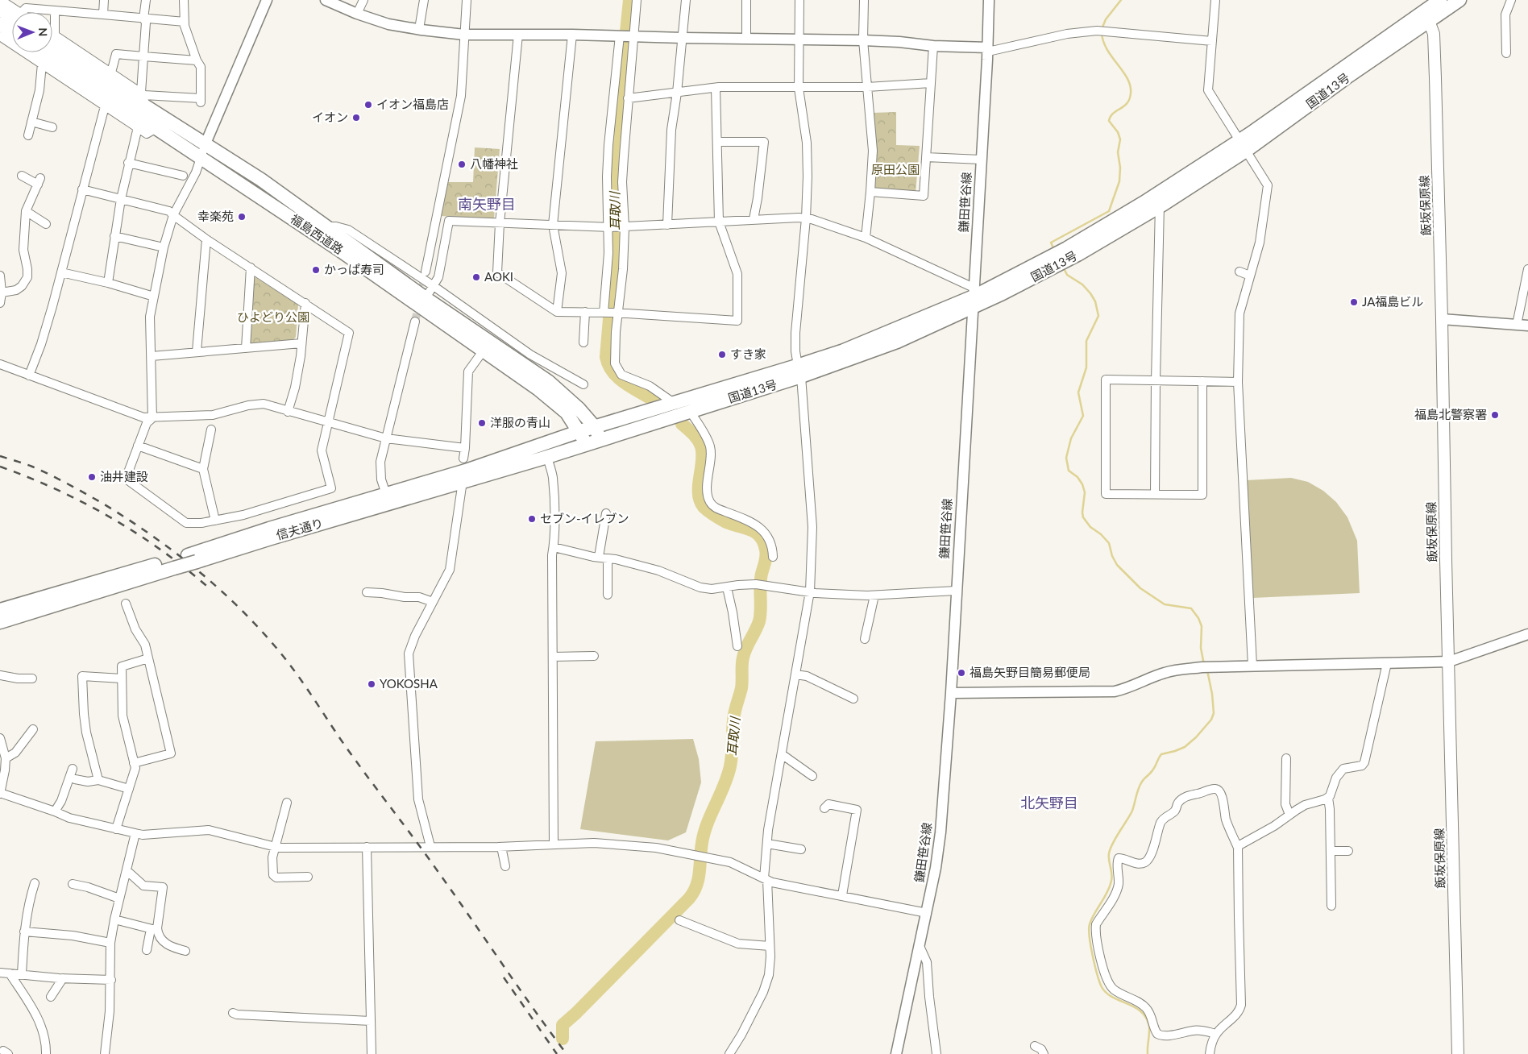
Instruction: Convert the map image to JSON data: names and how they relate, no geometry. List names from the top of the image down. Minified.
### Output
{"streets":{"highway":["国道13号","福島西道路","信夫通り"],"main road":["飯坂保原線"],"street":["鎌田笹谷線"]},"crossings":[["国道13号","鎌田笹谷線"],["国道13号","飯坂保原線"],["国道13号","福島西道路"],["国道13号","信夫通り"],["福島西道路","信夫通り"]],"districts":["南矢野目","北矢野目"],"water":["耳取川"],"parks":["原田公園","ひよどり公園"],"places":["イオン福島店","イオン","八幡神社","幸楽苑","かっぱ寿司","AOKI","JA福島ビル","すき家","福島北警察署","洋服の青山","油井建設","セブン-イレブン","福島矢野目簡易郵便局","YOKOSHA"],"north":"right"}
